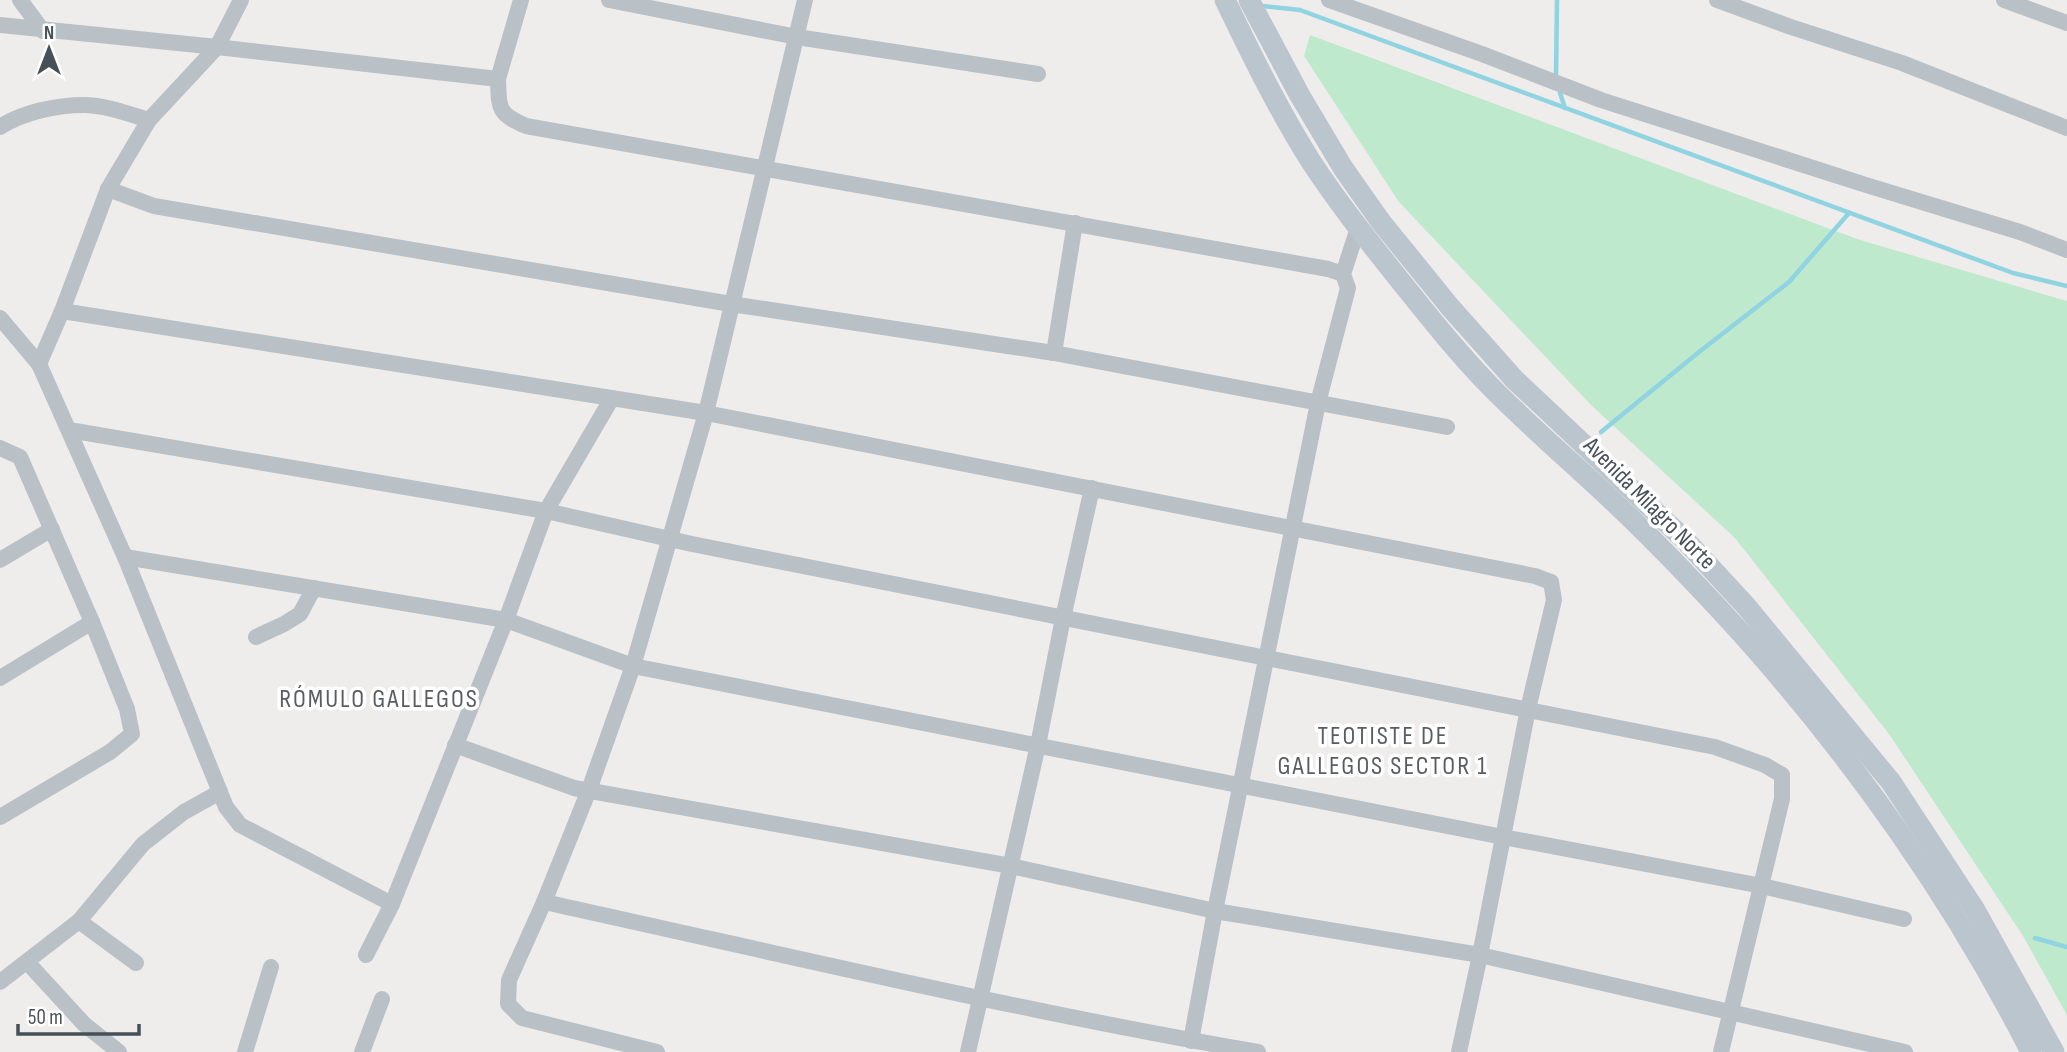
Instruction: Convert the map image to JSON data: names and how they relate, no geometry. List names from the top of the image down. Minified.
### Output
{"streets":{"main road":["Avenida Milagro Norte"]},"districts":["RÓMULO GALLEGOS","TEOTISTE DE GALLEGOS SECTOR 1"],"scale_bar":"50 m","north":"top"}
